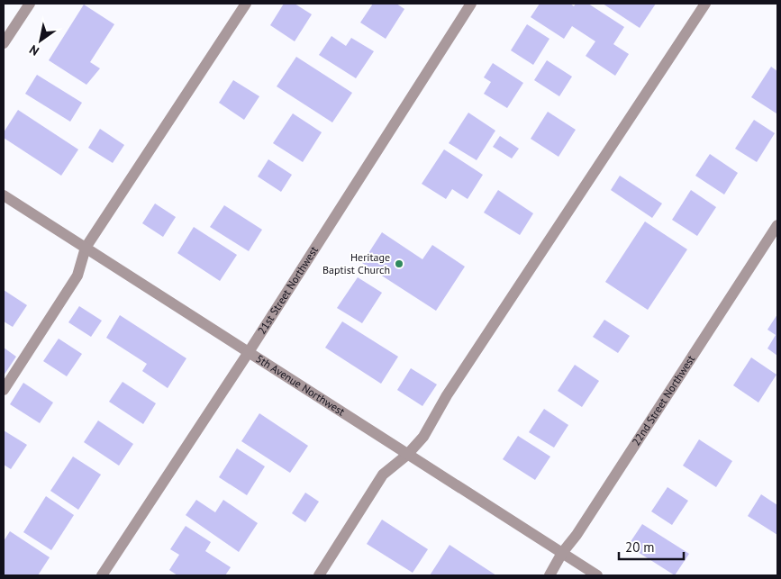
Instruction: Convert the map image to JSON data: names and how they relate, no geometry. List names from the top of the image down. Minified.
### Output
{"streets":{"street":["21st Street Northwest","5th Avenue Northwest","22nd Street Northwest"]},"crossings":[["21st Street Northwest","5th Avenue Northwest"],["5th Avenue Northwest","22nd Street Northwest"]],"places":["Heritage Baptist Church"],"scale_bar":"20 m","north":"bottom left"}
